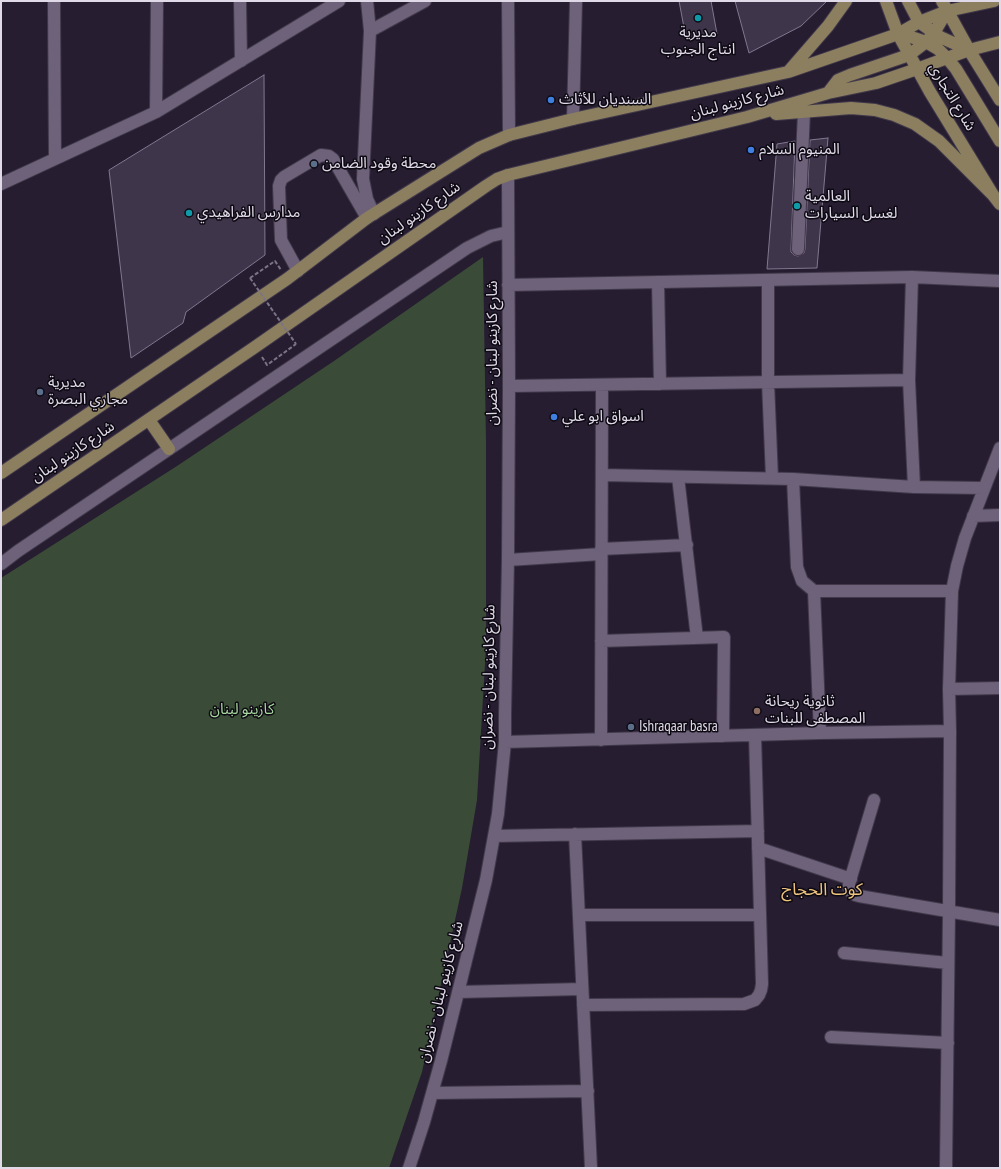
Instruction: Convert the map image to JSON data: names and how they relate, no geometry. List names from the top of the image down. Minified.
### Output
{"streets":{"main road":["شارع التجاري","شارع كازينو لبنان"],"street":["شارع كازينو لبنان - نضران"]},"crossings":[["شارع التجاري","شارع كازينو لبنان"],["شارع كازينو لبنان","شارع كازينو لبنان - نضران"]],"districts":["كوت الحجاج"],"parks":["كازينو لبنان"],"places":["مديرية انتاج الجنوب","السنديان للأثاث","المنيوم السلام","محطة وقود الضامن","العالمية لغسل السيارات","مدارس الفراهيدي","مديرية مجاري البصرة","اسواق ابو علي","ثانوية ريحانة المصطفى للبنات","Ishraqaar basra"]}
